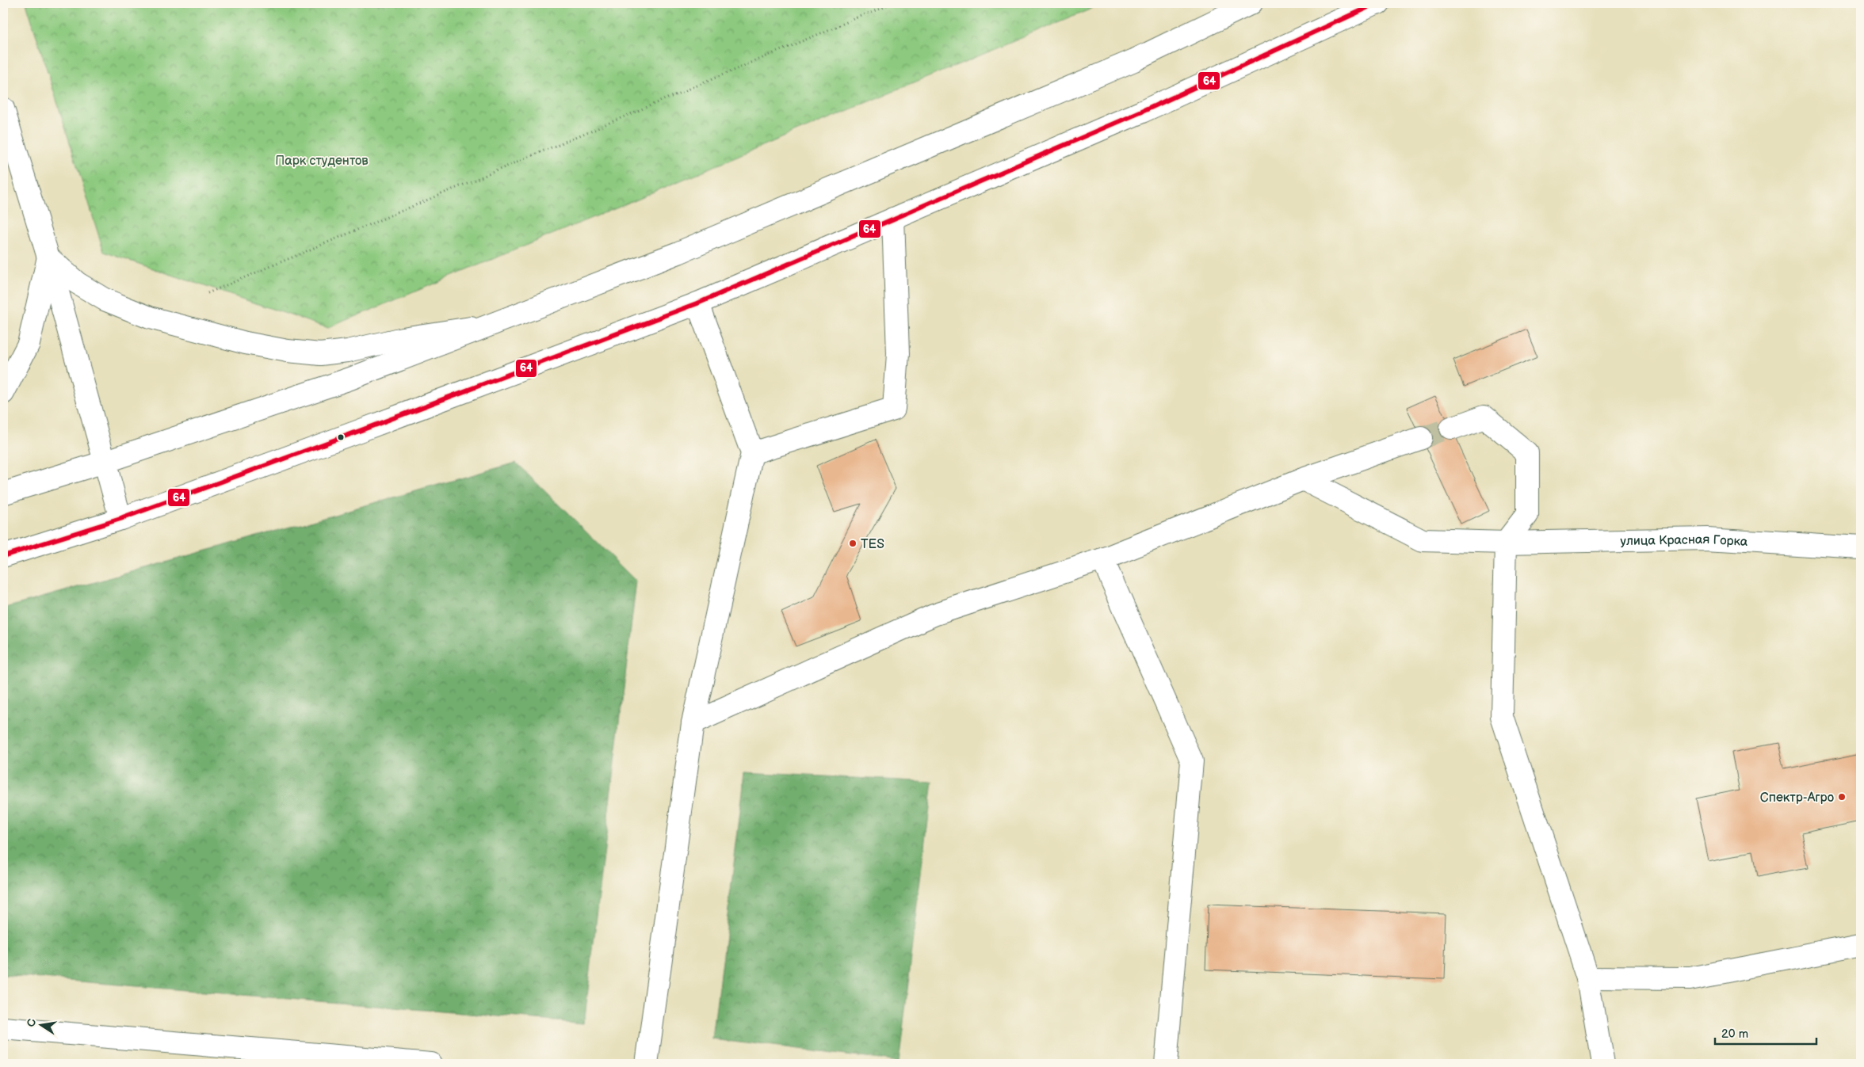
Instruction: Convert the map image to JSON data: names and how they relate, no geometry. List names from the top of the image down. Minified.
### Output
{"streets":{"street":["улица Красная Горка"]},"parks":["Парк студентов"],"places":["TES","Спектр-Агро"],"lines":["transit line 64"],"scale_bar":"20 m","north":"left"}
